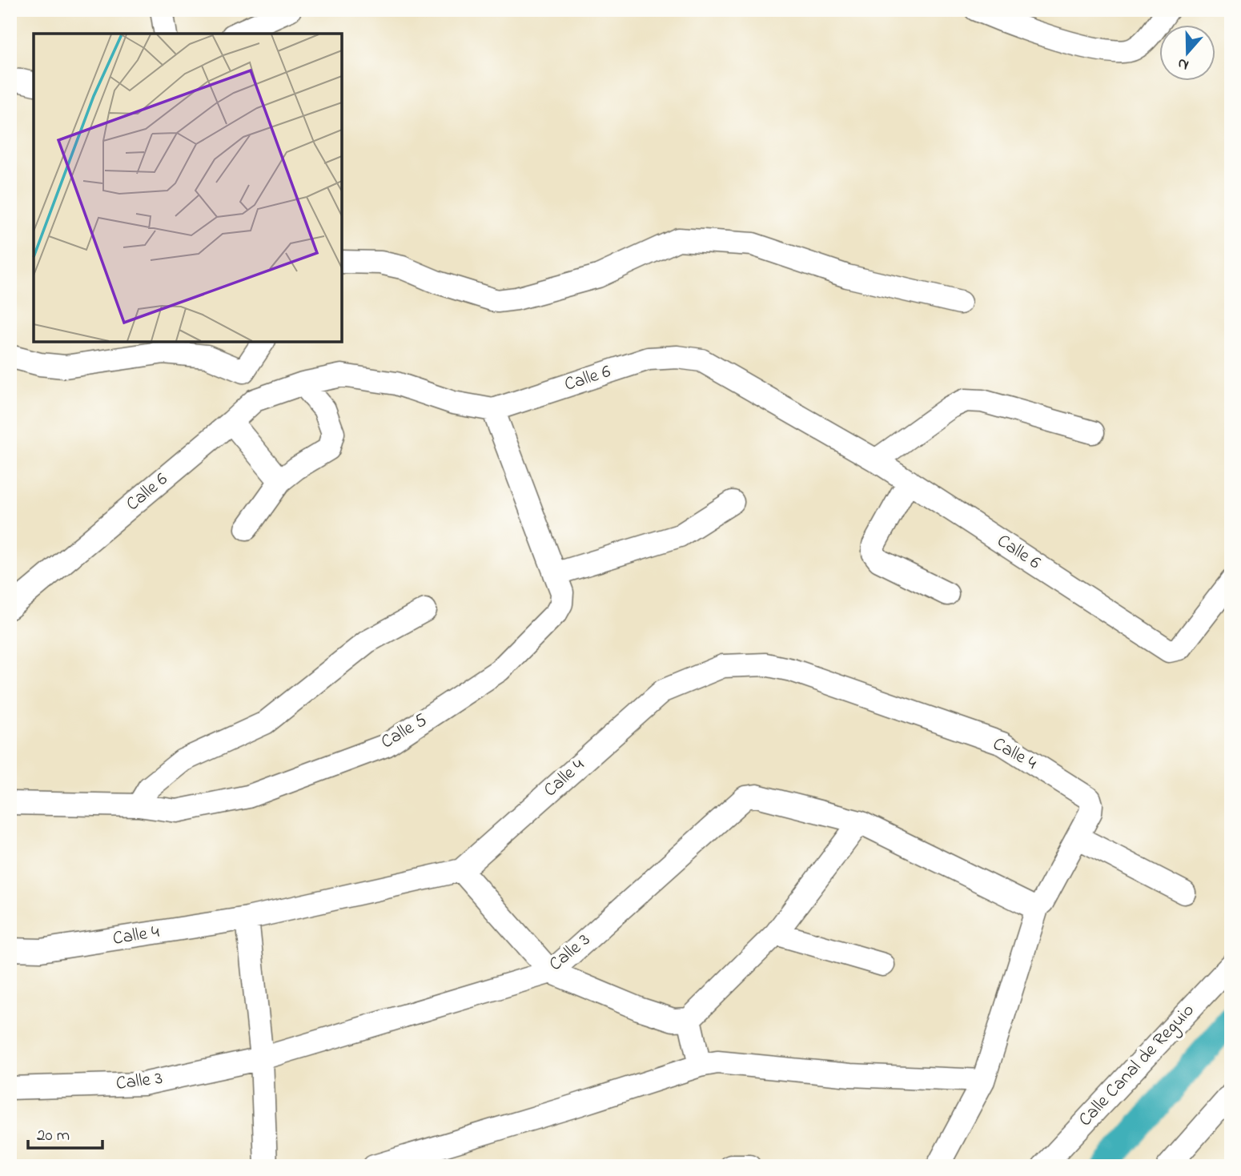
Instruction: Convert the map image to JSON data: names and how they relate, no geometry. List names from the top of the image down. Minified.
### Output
{"streets":{"street":["Calle 6","Calle 5","Calle 4","Calle 3","Calle Canal de Reguio"]},"crossings":[["Calle 6","Calle 5"]],"scale_bar":"20 m","north":"bottom"}
